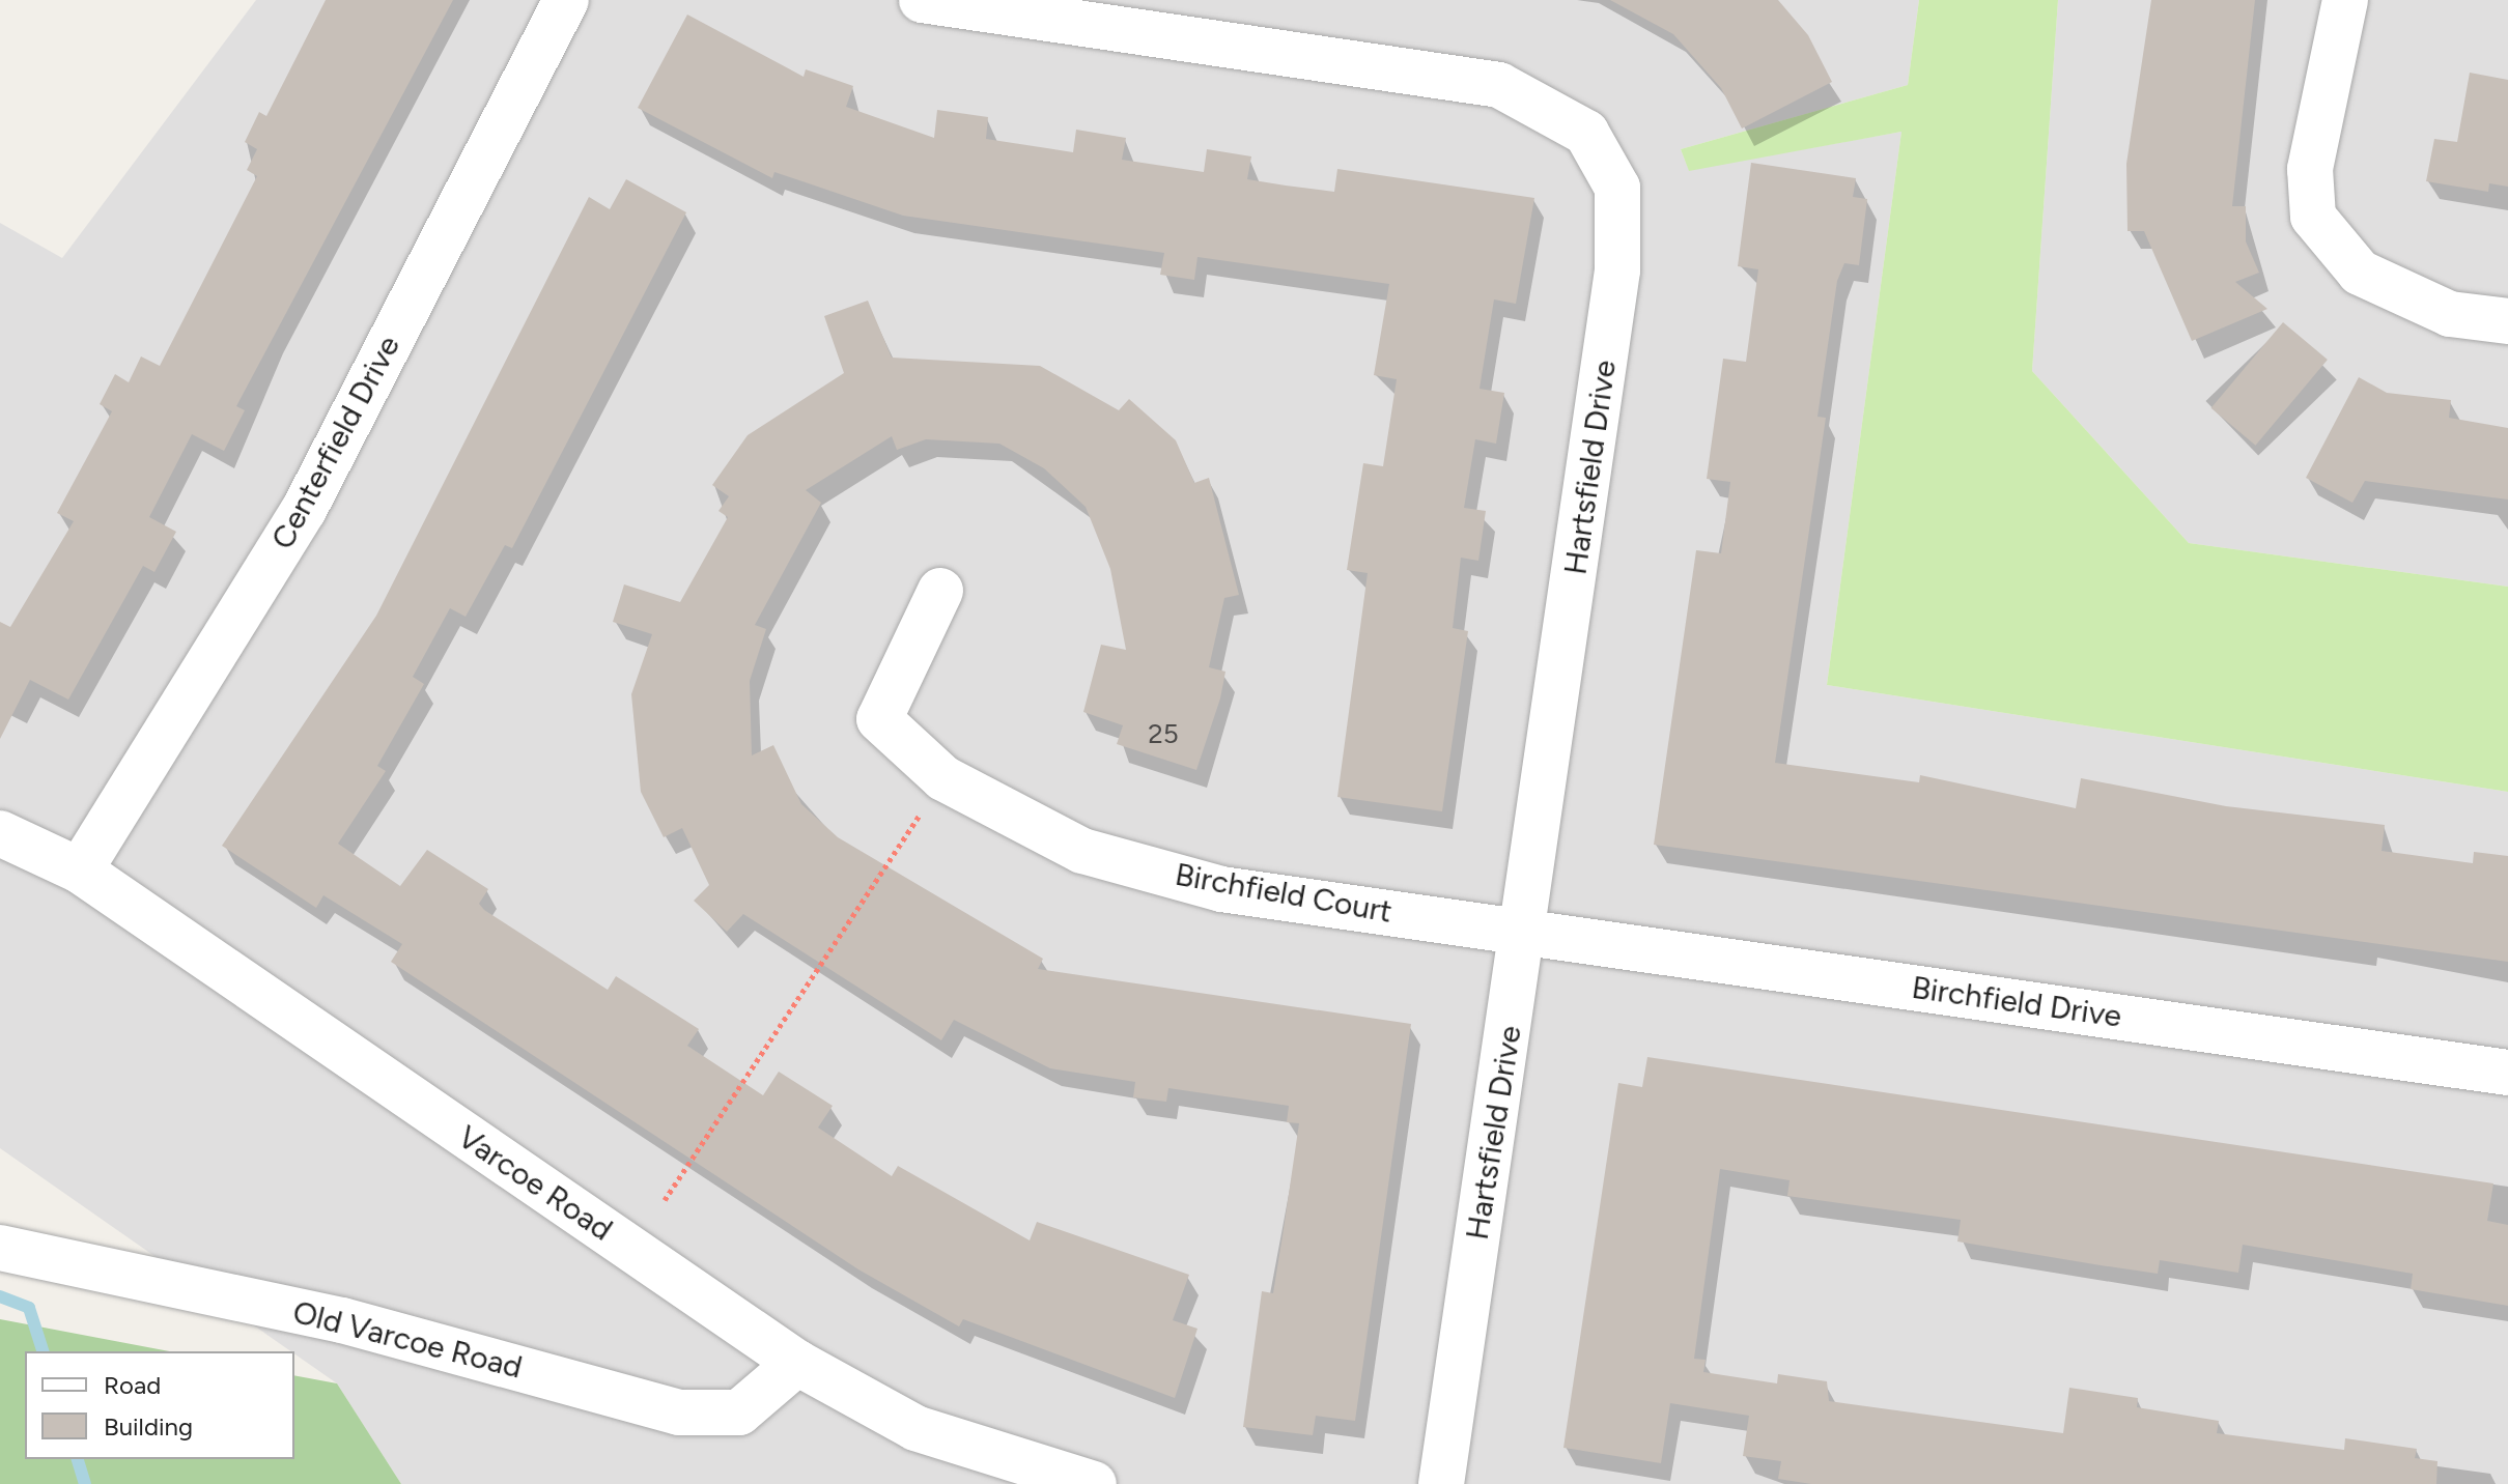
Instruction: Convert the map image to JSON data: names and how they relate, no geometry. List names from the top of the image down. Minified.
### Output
{"streets":{"street":["Centerfield Drive","Hartsfield Drive","Birchfield Court","Birchfield Drive","Varcoe Road","Old Varcoe Road"]},"crossings":[["Centerfield Drive","Varcoe Road"],["Hartsfield Drive","Birchfield Court"],["Hartsfield Drive","Birchfield Drive"],["Birchfield Court","Birchfield Drive"],["Varcoe Road","Old Varcoe Road"]],"house_numbers":["25"],"legend":["Road","Building"]}
